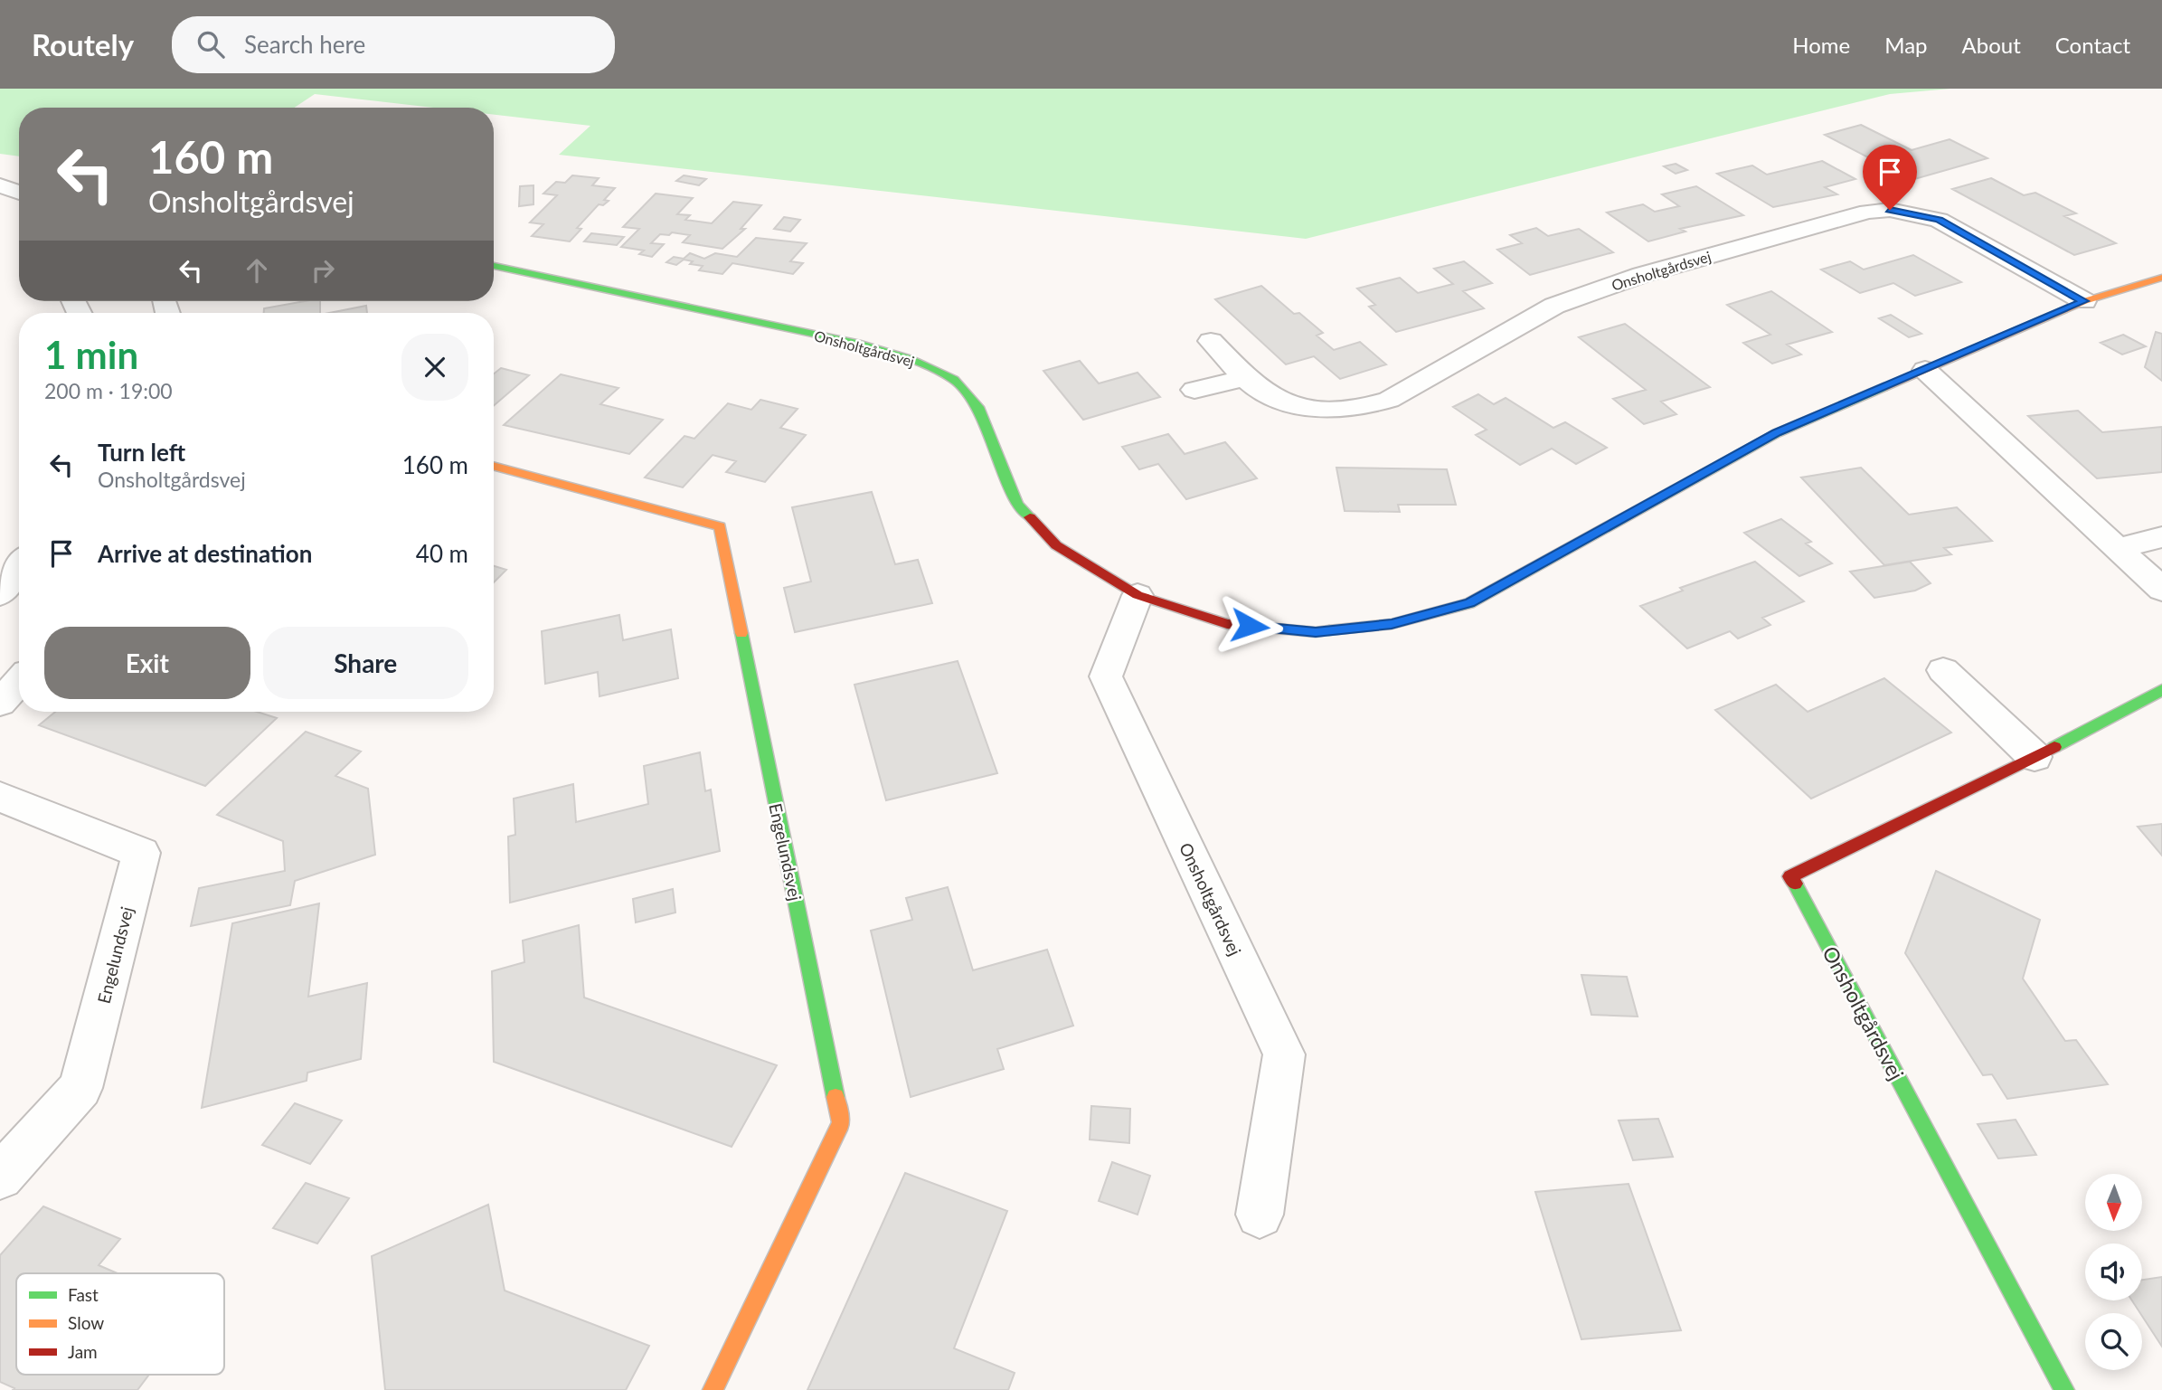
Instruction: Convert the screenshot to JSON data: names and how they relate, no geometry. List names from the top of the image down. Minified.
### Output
{"streets":{"street":["Onsholtgårdsvej","Engelundsvej"]},"legend":["Fast","Slow","Jam"],"north":"bottom","page":{"header":"Routely","search":"Search here","nav":["Home","Map","About","Contact"],"turn":["160 m","Onsholtgårdsvej"],"heading":["1 min","200 m · 19:00"],"list":[{"name":"Turn left","note":"Onsholtgårdsvej","value":"160 m"},{"name":"Arrive at destination","value":"40 m"}],"buttons":["Exit","Share"]}}
